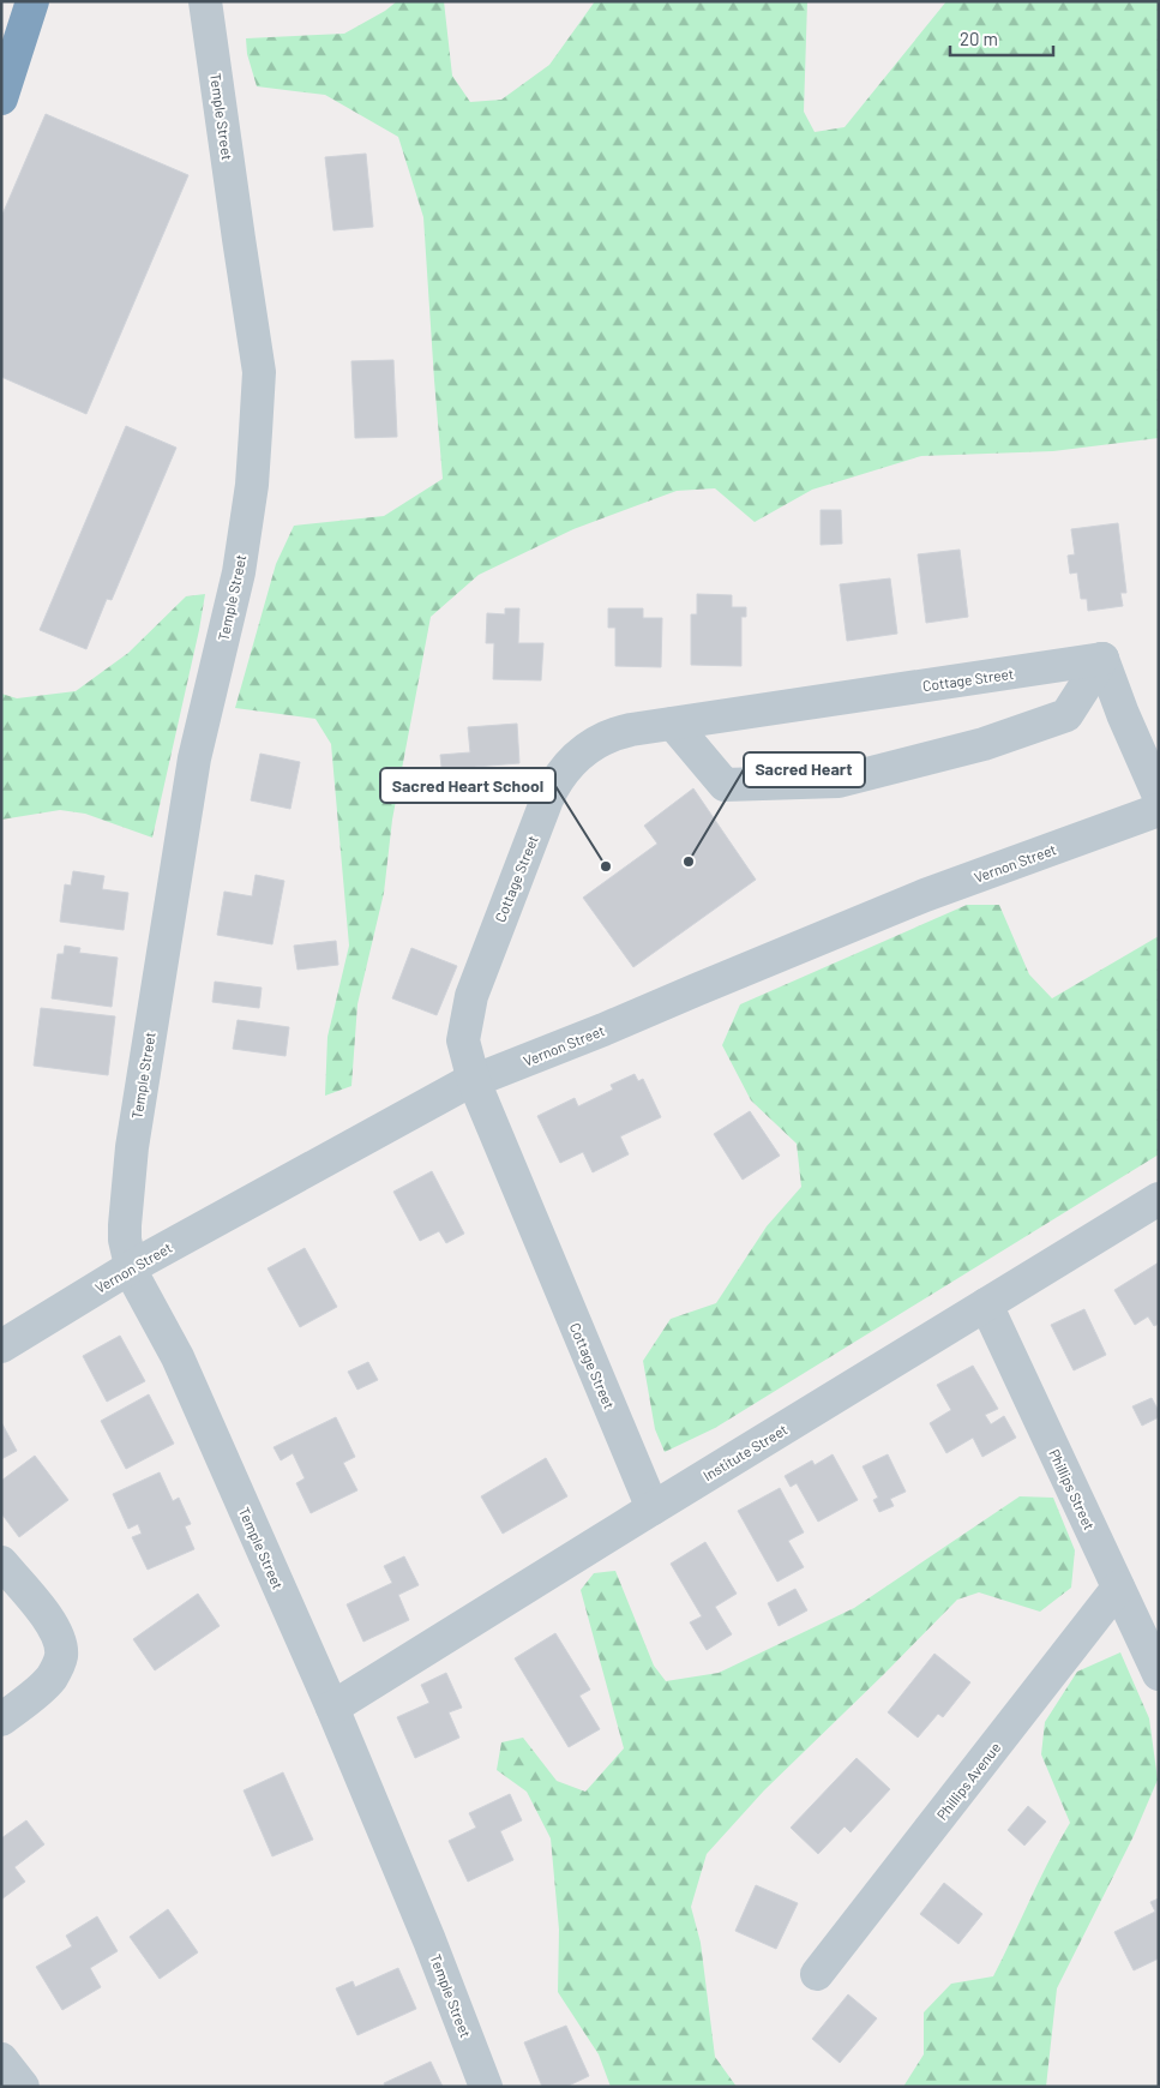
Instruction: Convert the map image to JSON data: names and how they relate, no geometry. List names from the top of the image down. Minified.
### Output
{"streets":{"street":["Temple Street","Cottage Street","Vernon Street","Institute Street","Phillips Street","Phillips Avenue"]},"crossings":[["Temple Street","Vernon Street"],["Temple Street","Institute Street"],["Cottage Street","Vernon Street"],["Cottage Street","Institute Street"],["Institute Street","Phillips Street"],["Phillips Street","Phillips Avenue"]],"places":["Sacred Heart","Sacred Heart School"],"scale_bar":"20 m"}
